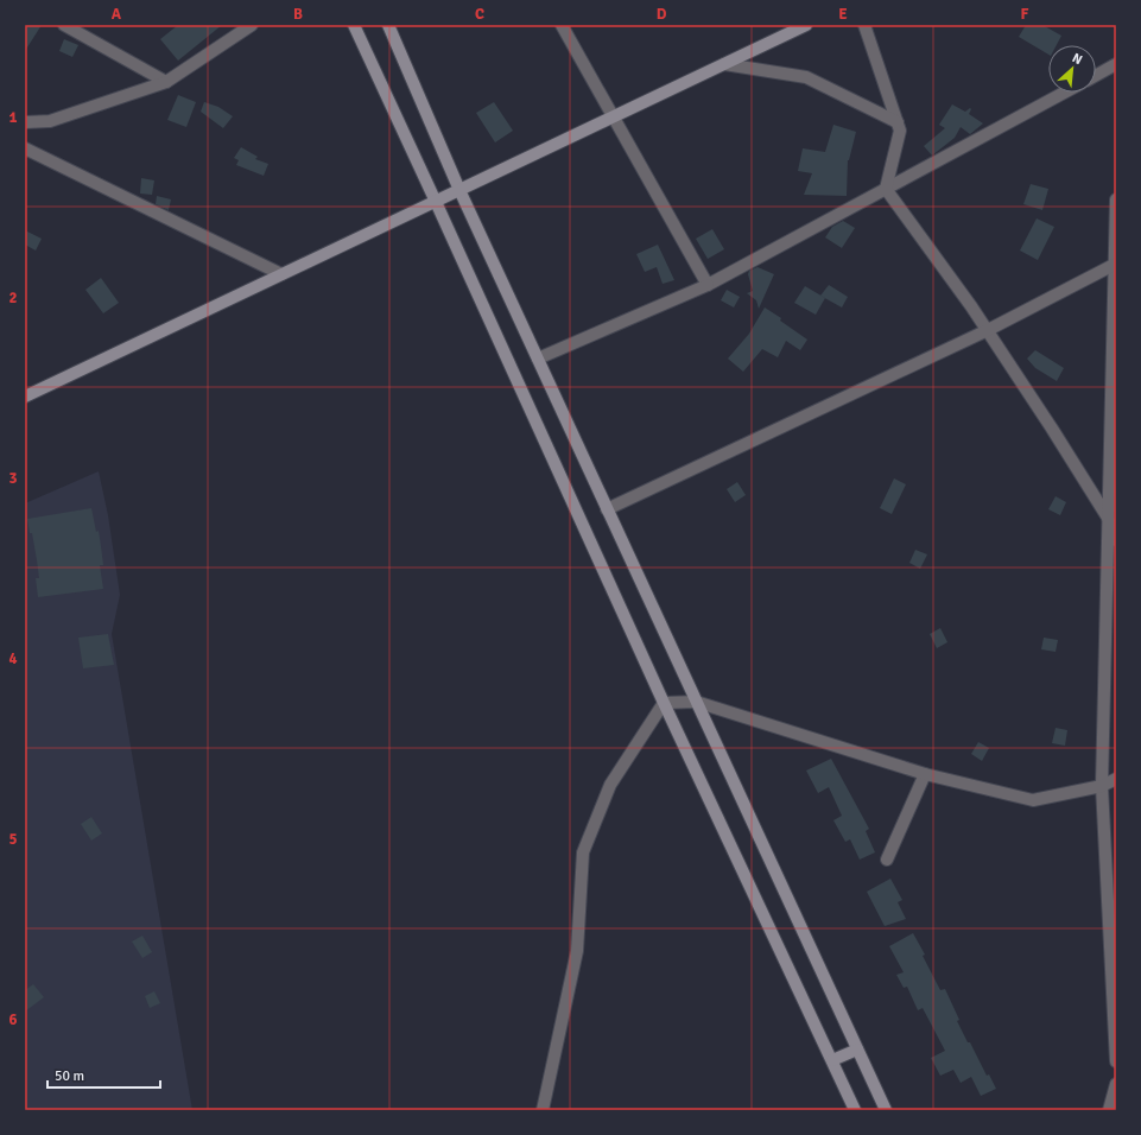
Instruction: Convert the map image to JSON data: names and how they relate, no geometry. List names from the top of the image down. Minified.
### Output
{"scale_bar":"50 m","north":"top right","grid":{"columns":["A","B","C","D","E","F"],"rows":["1","2","3","4","5","6"]}}
